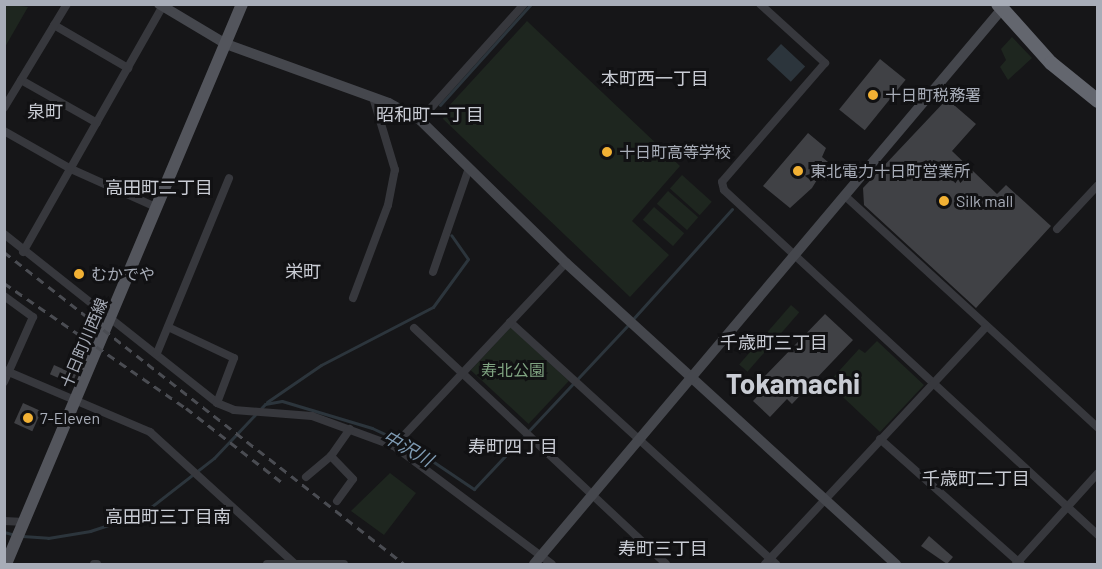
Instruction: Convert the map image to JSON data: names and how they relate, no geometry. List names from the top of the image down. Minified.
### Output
{"streets":{"main road":["十日町川西線"]},"districts":["本町西一丁目","泉町","昭和町一丁目","高田町二丁目","栄町","千歳町三丁目","Tokamachi","寿町四丁目","千歳町二丁目","高田町三丁目南","寿町三丁目"],"water":["中沢川"],"parks":["寿北公園"],"places":["十日町税務署","十日町高等学校","東北電力十日町営業所","Silk mall","むかでや","7-Eleven"]}
